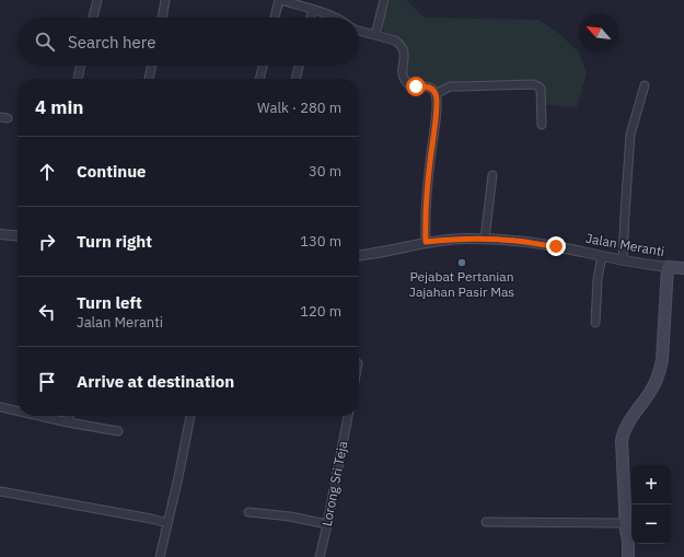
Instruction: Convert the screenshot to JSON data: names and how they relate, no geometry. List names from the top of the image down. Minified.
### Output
{"streets":{"main road":["Jalan Meranti"],"street":["Lorong Sri Teja"]},"places":["Pejabat Pertanian Jajahan Pasir Mas"],"north":"top left","page":{"search":"Search here","heading":["4 min","Walk · 280 m"],"list":[["Continue","30 m"],["Turn right","130 m"],["Turn left","Jalan Meranti","120 m"],"Arrive at destination"],"map_buttons":["+","−"]}}
